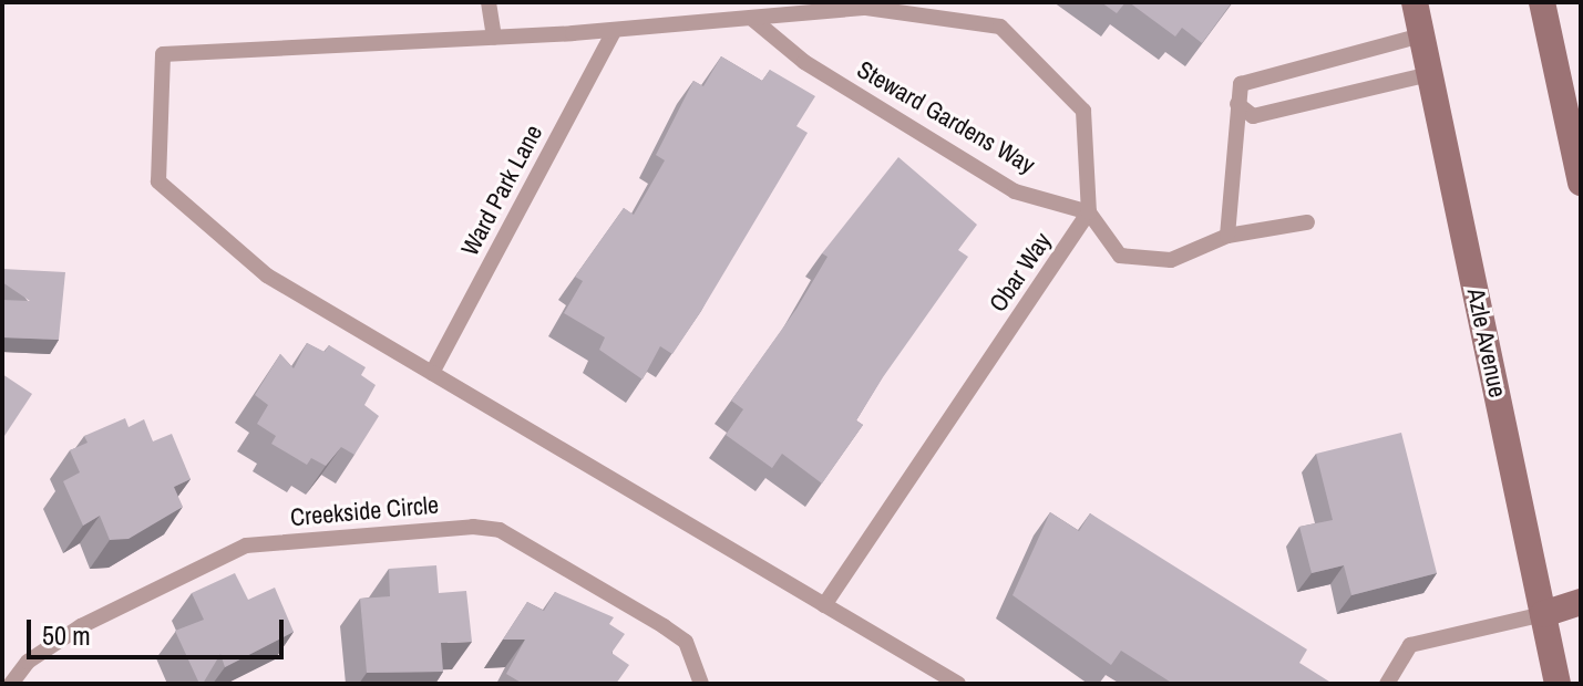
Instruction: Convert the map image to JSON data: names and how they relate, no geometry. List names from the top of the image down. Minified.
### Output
{"streets":{"main road":["Azle Avenue"],"lane":["Steward Gardens Way","Ward Park Lane","Obar Way","Creekside Circle"]},"crossings":[["Steward Gardens Way","Obar Way"]],"scale_bar":"50 m"}
